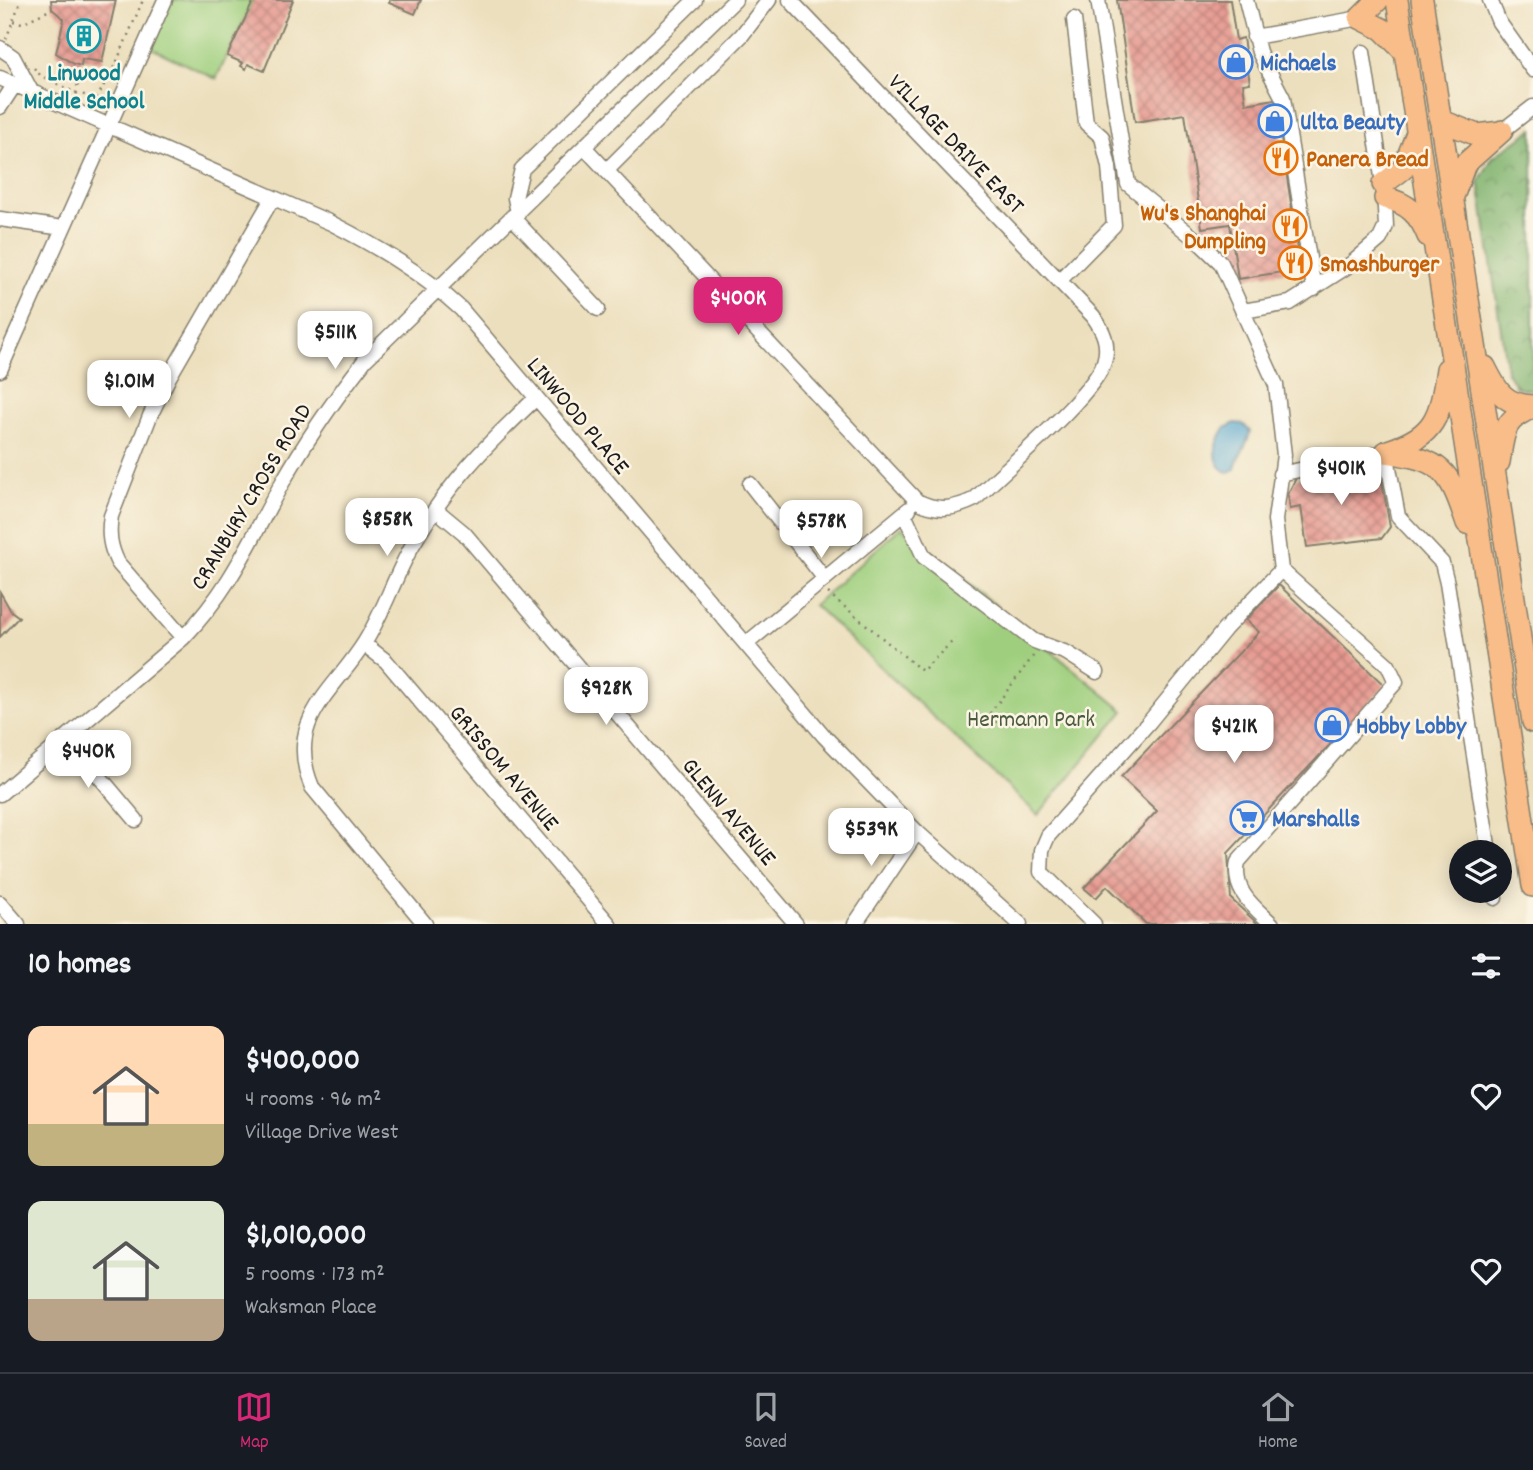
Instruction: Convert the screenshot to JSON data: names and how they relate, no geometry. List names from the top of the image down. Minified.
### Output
{"streets":{"street":["VILLAGE DRIVE EAST","LINWOOD PLACE","CRANBURY CROSS ROAD","GRISSOM AVENUE","GLENN AVENUE"]},"crossings":[["LINWOOD PLACE","CRANBURY CROSS ROAD"]],"parks":["Hermann Park"],"places":{"building":["Linwood Middle School"],"shop":["Michaels","Ulta Beauty","Hobby Lobby"],"restaurant":["Panera Bread","Wu's Shanghai Dumpling","Smashburger"],"supermarket":["Marshalls"]},"page":{"price":["$400K","$511K","$1.01M","$401K","$858K","$578K","$928K","$421K","$440K","$539K"],"heading":"10 homes","list":[{"name":"$400,000","note":"4 rooms · 96 m² · Village Drive West"},{"name":"$1,010,000","note":"5 rooms · 173 m² · Waksman Place"}],"tabs":["Map","Saved","Home"]}}
